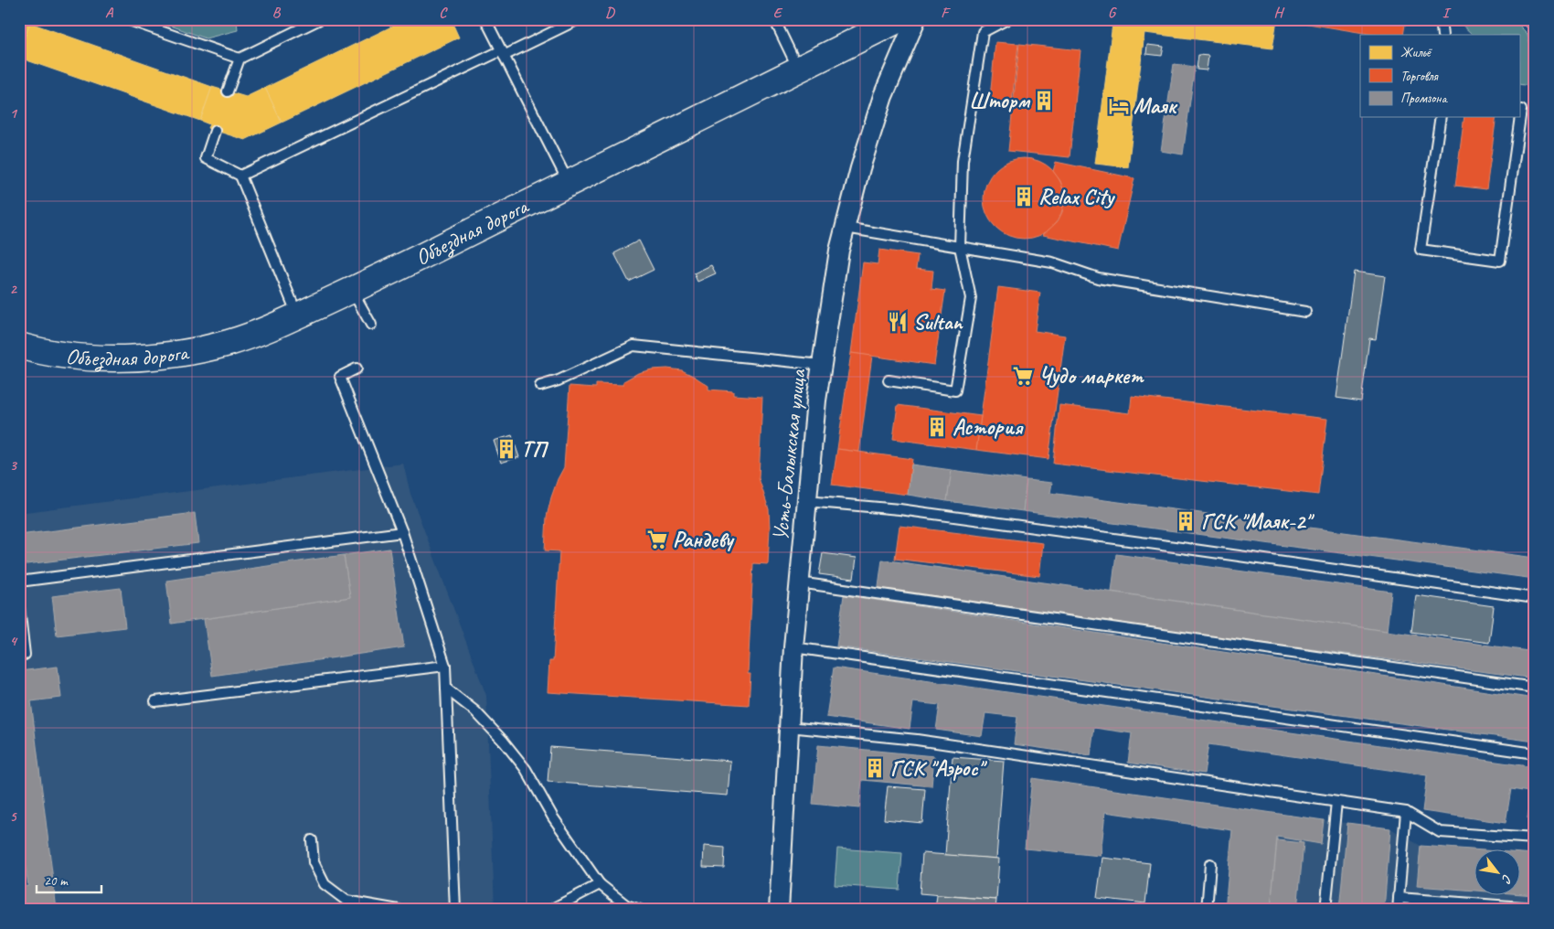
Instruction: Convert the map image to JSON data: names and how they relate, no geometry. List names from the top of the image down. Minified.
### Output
{"streets":{"main road":["Объездная дорога"],"street":["Усть-Балыкская улица"]},"places":{"building":["Шторм","Relax City","Астория","ТП","ГСК \"Маяк-2\"","ГСК \"Аэрос\""],"hotel":["Маяк"],"restaurant":["Sultan"],"supermarket":["Чудо маркет","Рандеву"]},"legend":["Жильё","Торговля","Промзона"],"scale_bar":"20 m","north":"bottom right","grid":{"columns":["A","B","C","D","E","F","G","H","I"],"rows":["1","2","3","4","5"]}}
